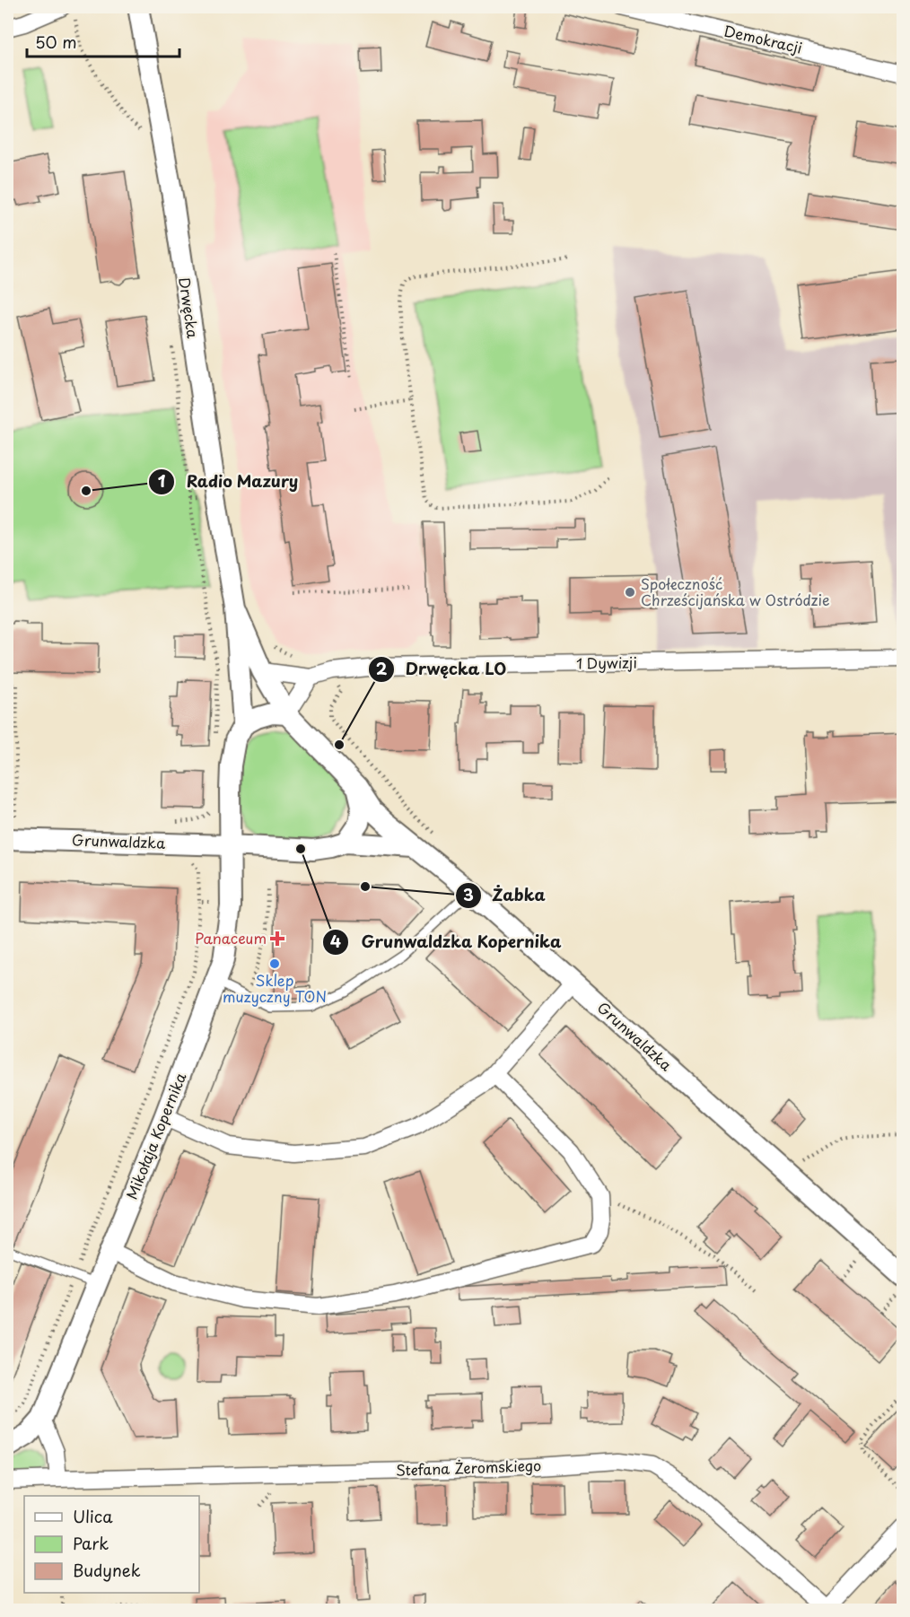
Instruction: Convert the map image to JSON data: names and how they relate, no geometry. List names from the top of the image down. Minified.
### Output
{"streets":{"street":["Demokracji","Drwęcka","1 Dywizji","Grunwaldzka","Mikołaja Kopernika","Stefana Żeromskiego"]},"crossings":[["Drwęcka","1 Dywizji"],["Drwęcka","Grunwaldzka"],["Drwęcka","Mikołaja Kopernika"],["Grunwaldzka","Mikołaja Kopernika"]],"places":{"other":["Radio Mazury","Społeczność Chrześcijańska w Ostródzie","Drwęcka LO","Grunwaldzka Kopernika","Żabka","Sklep muzyczny TON"],"health":["Panaceum"]},"legend":["Ulica","Park","Budynek"],"scale_bar":"50 m"}
